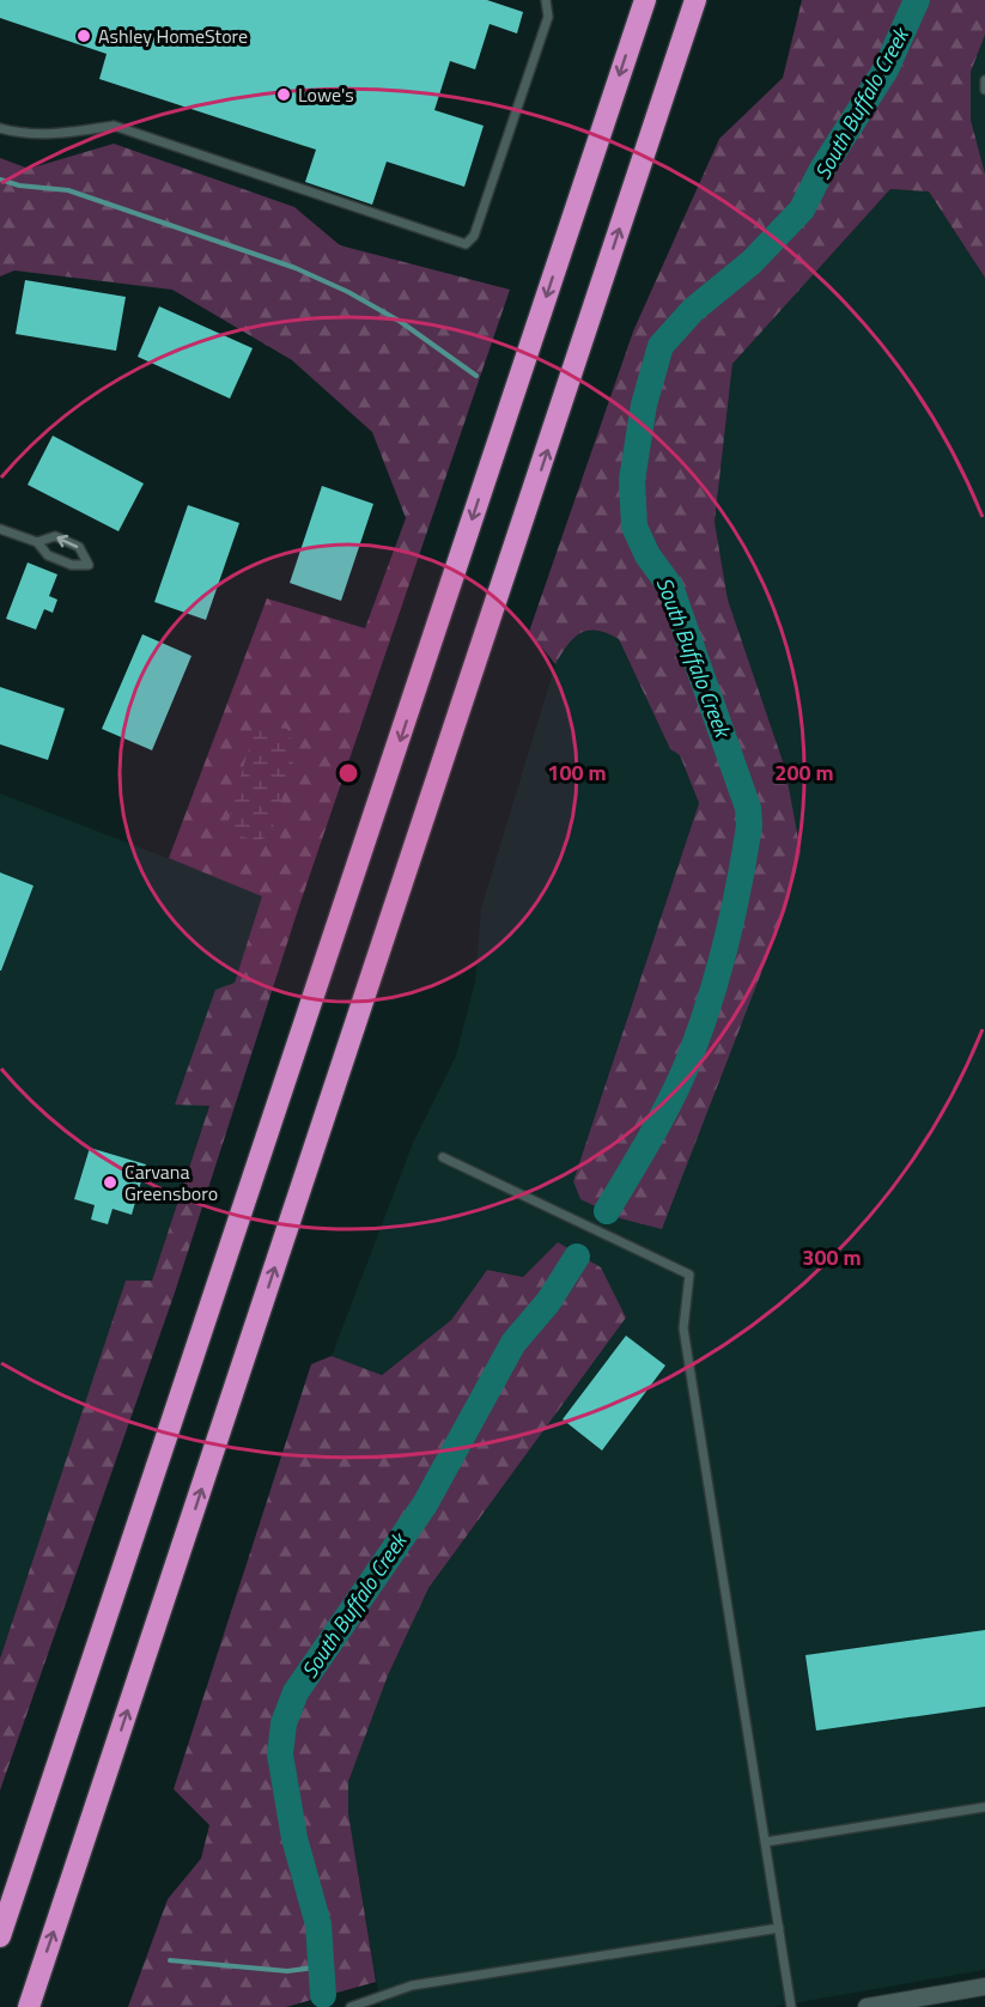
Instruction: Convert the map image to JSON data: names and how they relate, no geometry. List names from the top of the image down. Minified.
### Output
{"water":["South Buffalo Creek"],"places":["Ashley HomeStore","Lowe's","Carvana Greensboro"],"rings":["100 m","200 m","300 m"]}
